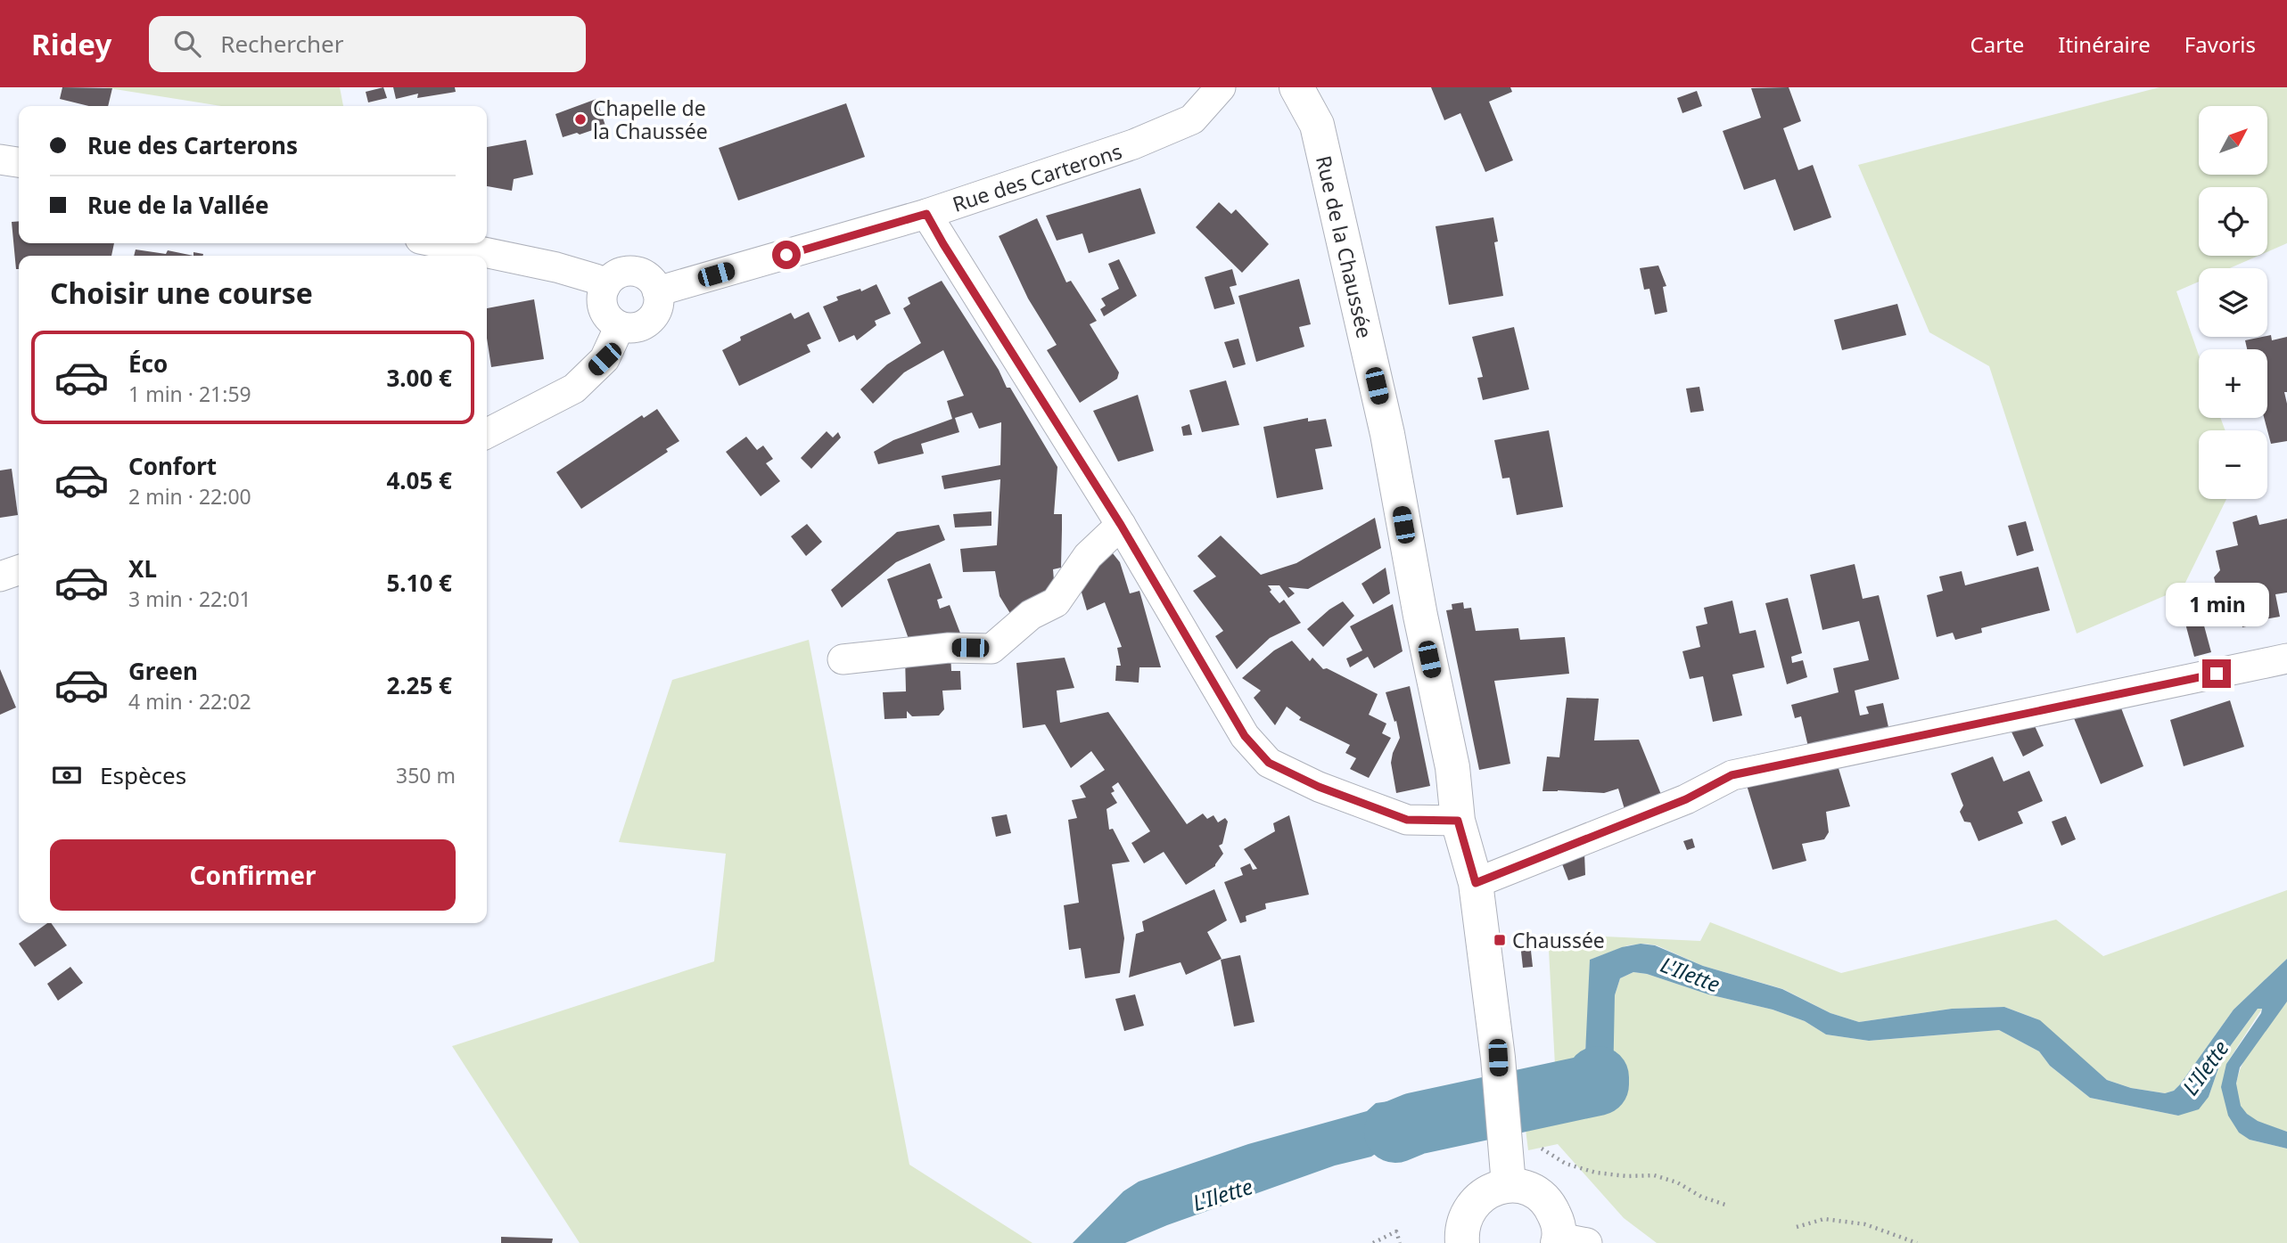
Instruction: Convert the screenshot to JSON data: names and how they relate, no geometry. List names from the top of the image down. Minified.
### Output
{"streets":{"street":["Rue des Carterons","Rue de la Chaussée"]},"water":["L'Ilette"],"places":{"other":["Chapelle de la Chaussée"],"transit":["Chaussée"]},"north":"top right","page":{"header":"Ridey","search":"Rechercher","nav":["Carte","Itinéraire","Favoris"],"map_buttons":["+","−"],"banner":["Rue des Carterons","Rue de la Vallée"],"heading":"Choisir une course","list":[{"name":"Éco","note":"1 min · 21:59","value":"3.00 €"},{"name":"Confort","note":"2 min · 22:00","value":"4.05 €"},{"name":"XL","note":"3 min · 22:01","value":"5.10 €"},{"name":"Green","note":"4 min · 22:02","value":"2.25 €"}],"bubble":"1 min","pay":["Espèces","350 m"],"buttons":"Confirmer"}}
